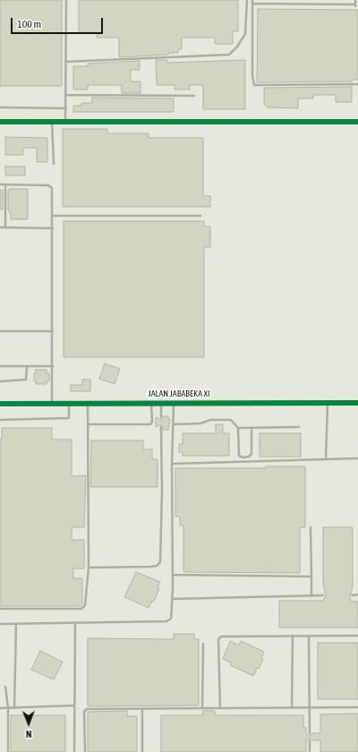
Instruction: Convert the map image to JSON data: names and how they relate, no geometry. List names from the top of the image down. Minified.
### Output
{"streets":{"street":["JALAN JABABEKA XI"]},"scale_bar":"100 m","north":"bottom"}
